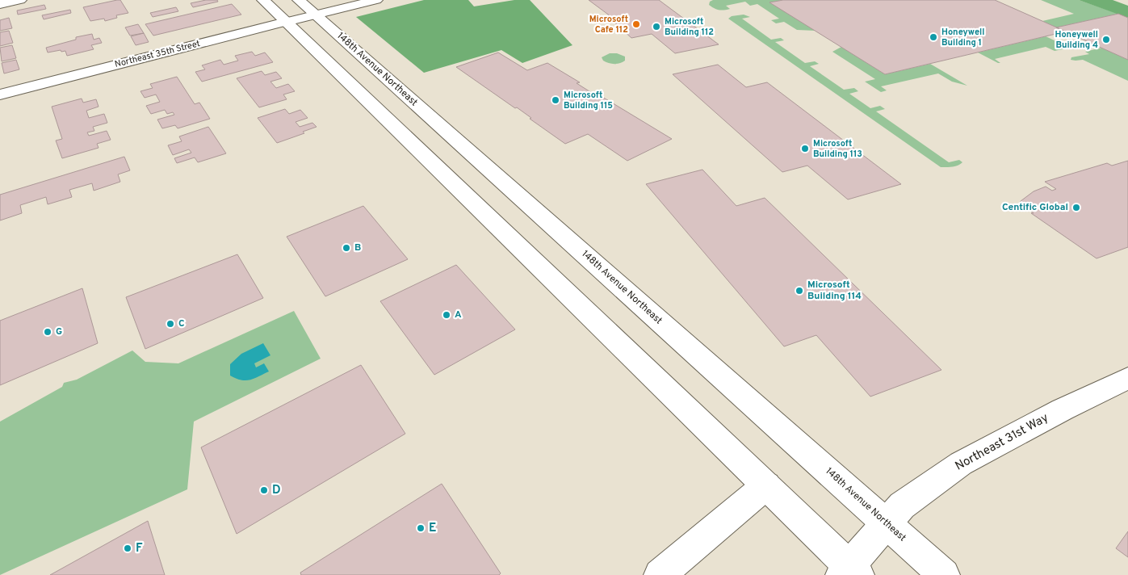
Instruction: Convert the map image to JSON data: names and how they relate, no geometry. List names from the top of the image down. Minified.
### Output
{"streets":{"main road":["Northeast 35th Street","148th Avenue Northeast","Northeast 31st Way"]},"crossings":[["Northeast 35th Street","148th Avenue Northeast"],["148th Avenue Northeast","Northeast 31st Way"]],"places":["Microsoft Cafe 112","Microsoft Building 112","Honeywell Building 1","Honeywell Building 4","Microsoft Building 115","Microsoft Building 113","Centific Global","B","Microsoft Building 114","A","C","G","D","E","F"]}
